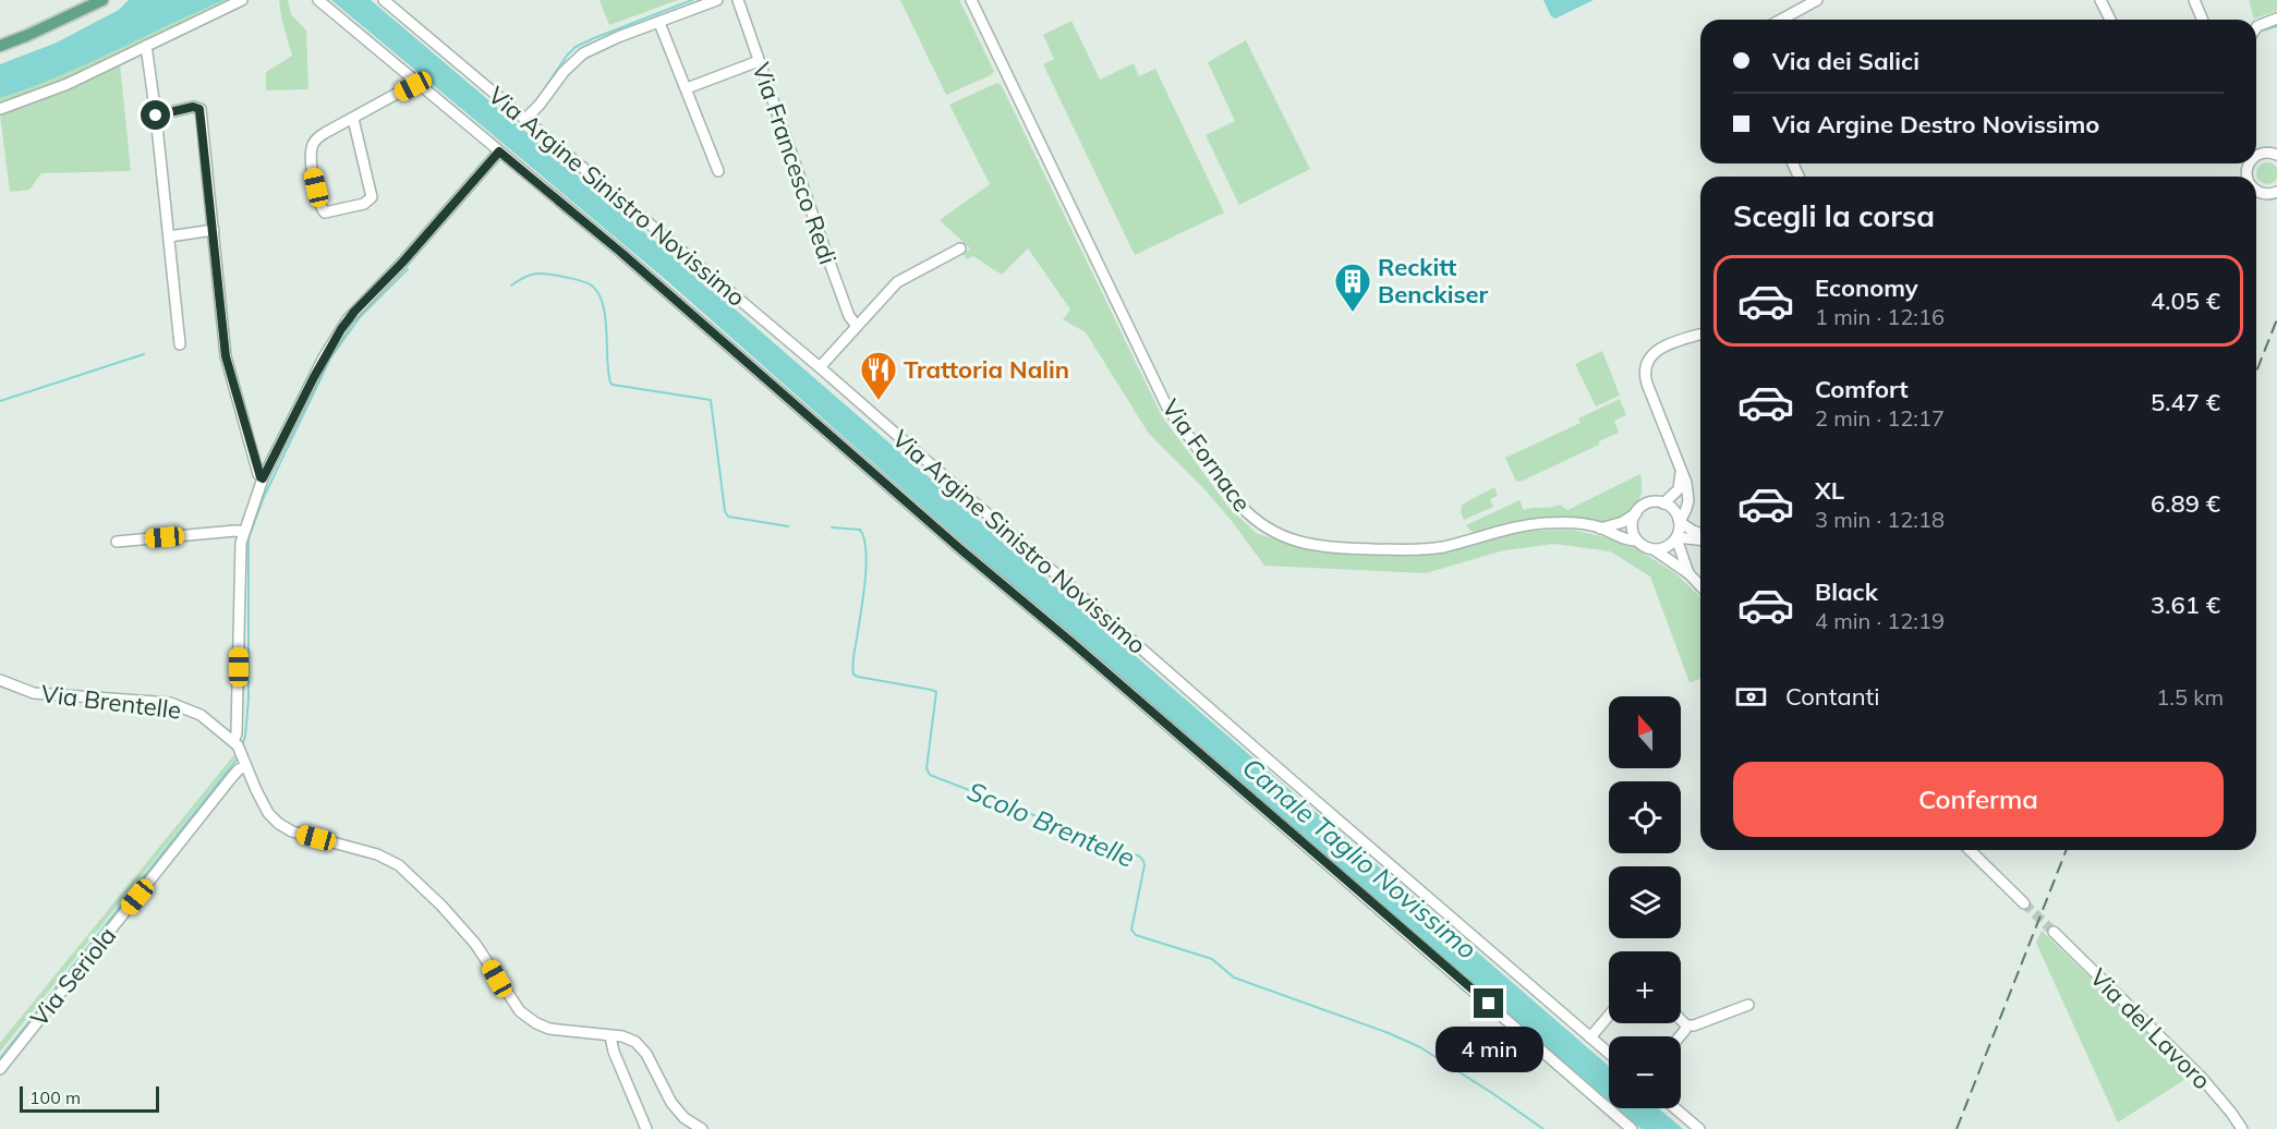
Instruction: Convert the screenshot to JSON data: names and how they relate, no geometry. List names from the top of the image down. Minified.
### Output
{"streets":{"street":["Via Francesco Redi","Via Argine Sinistro Novissimo","Via Fornace","Via Brentelle","Via Seriola","Via del Lavoro"]},"water":["Scolo Brentelle","Canale Taglio Novissimo"],"places":{"building":["Reckitt Benckiser"],"restaurant":["Trattoria Nalin"]},"scale_bar":"100 m","north":"top","page":{"banner":["Via dei Salici","Via Argine Destro Novissimo"],"heading":"Scegli la corsa","list":[{"name":"Economy","note":"1 min · 12:16","value":"4.05 €"},{"name":"Comfort","note":"2 min · 12:17","value":"5.47 €"},{"name":"XL","note":"3 min · 12:18","value":"6.89 €"},{"name":"Black","note":"4 min · 12:19","value":"3.61 €"}],"pay":["Contanti","1.5 km"],"map_buttons":["+","−"],"buttons":"Conferma","bubble":"4 min","scale":"100 m"}}
